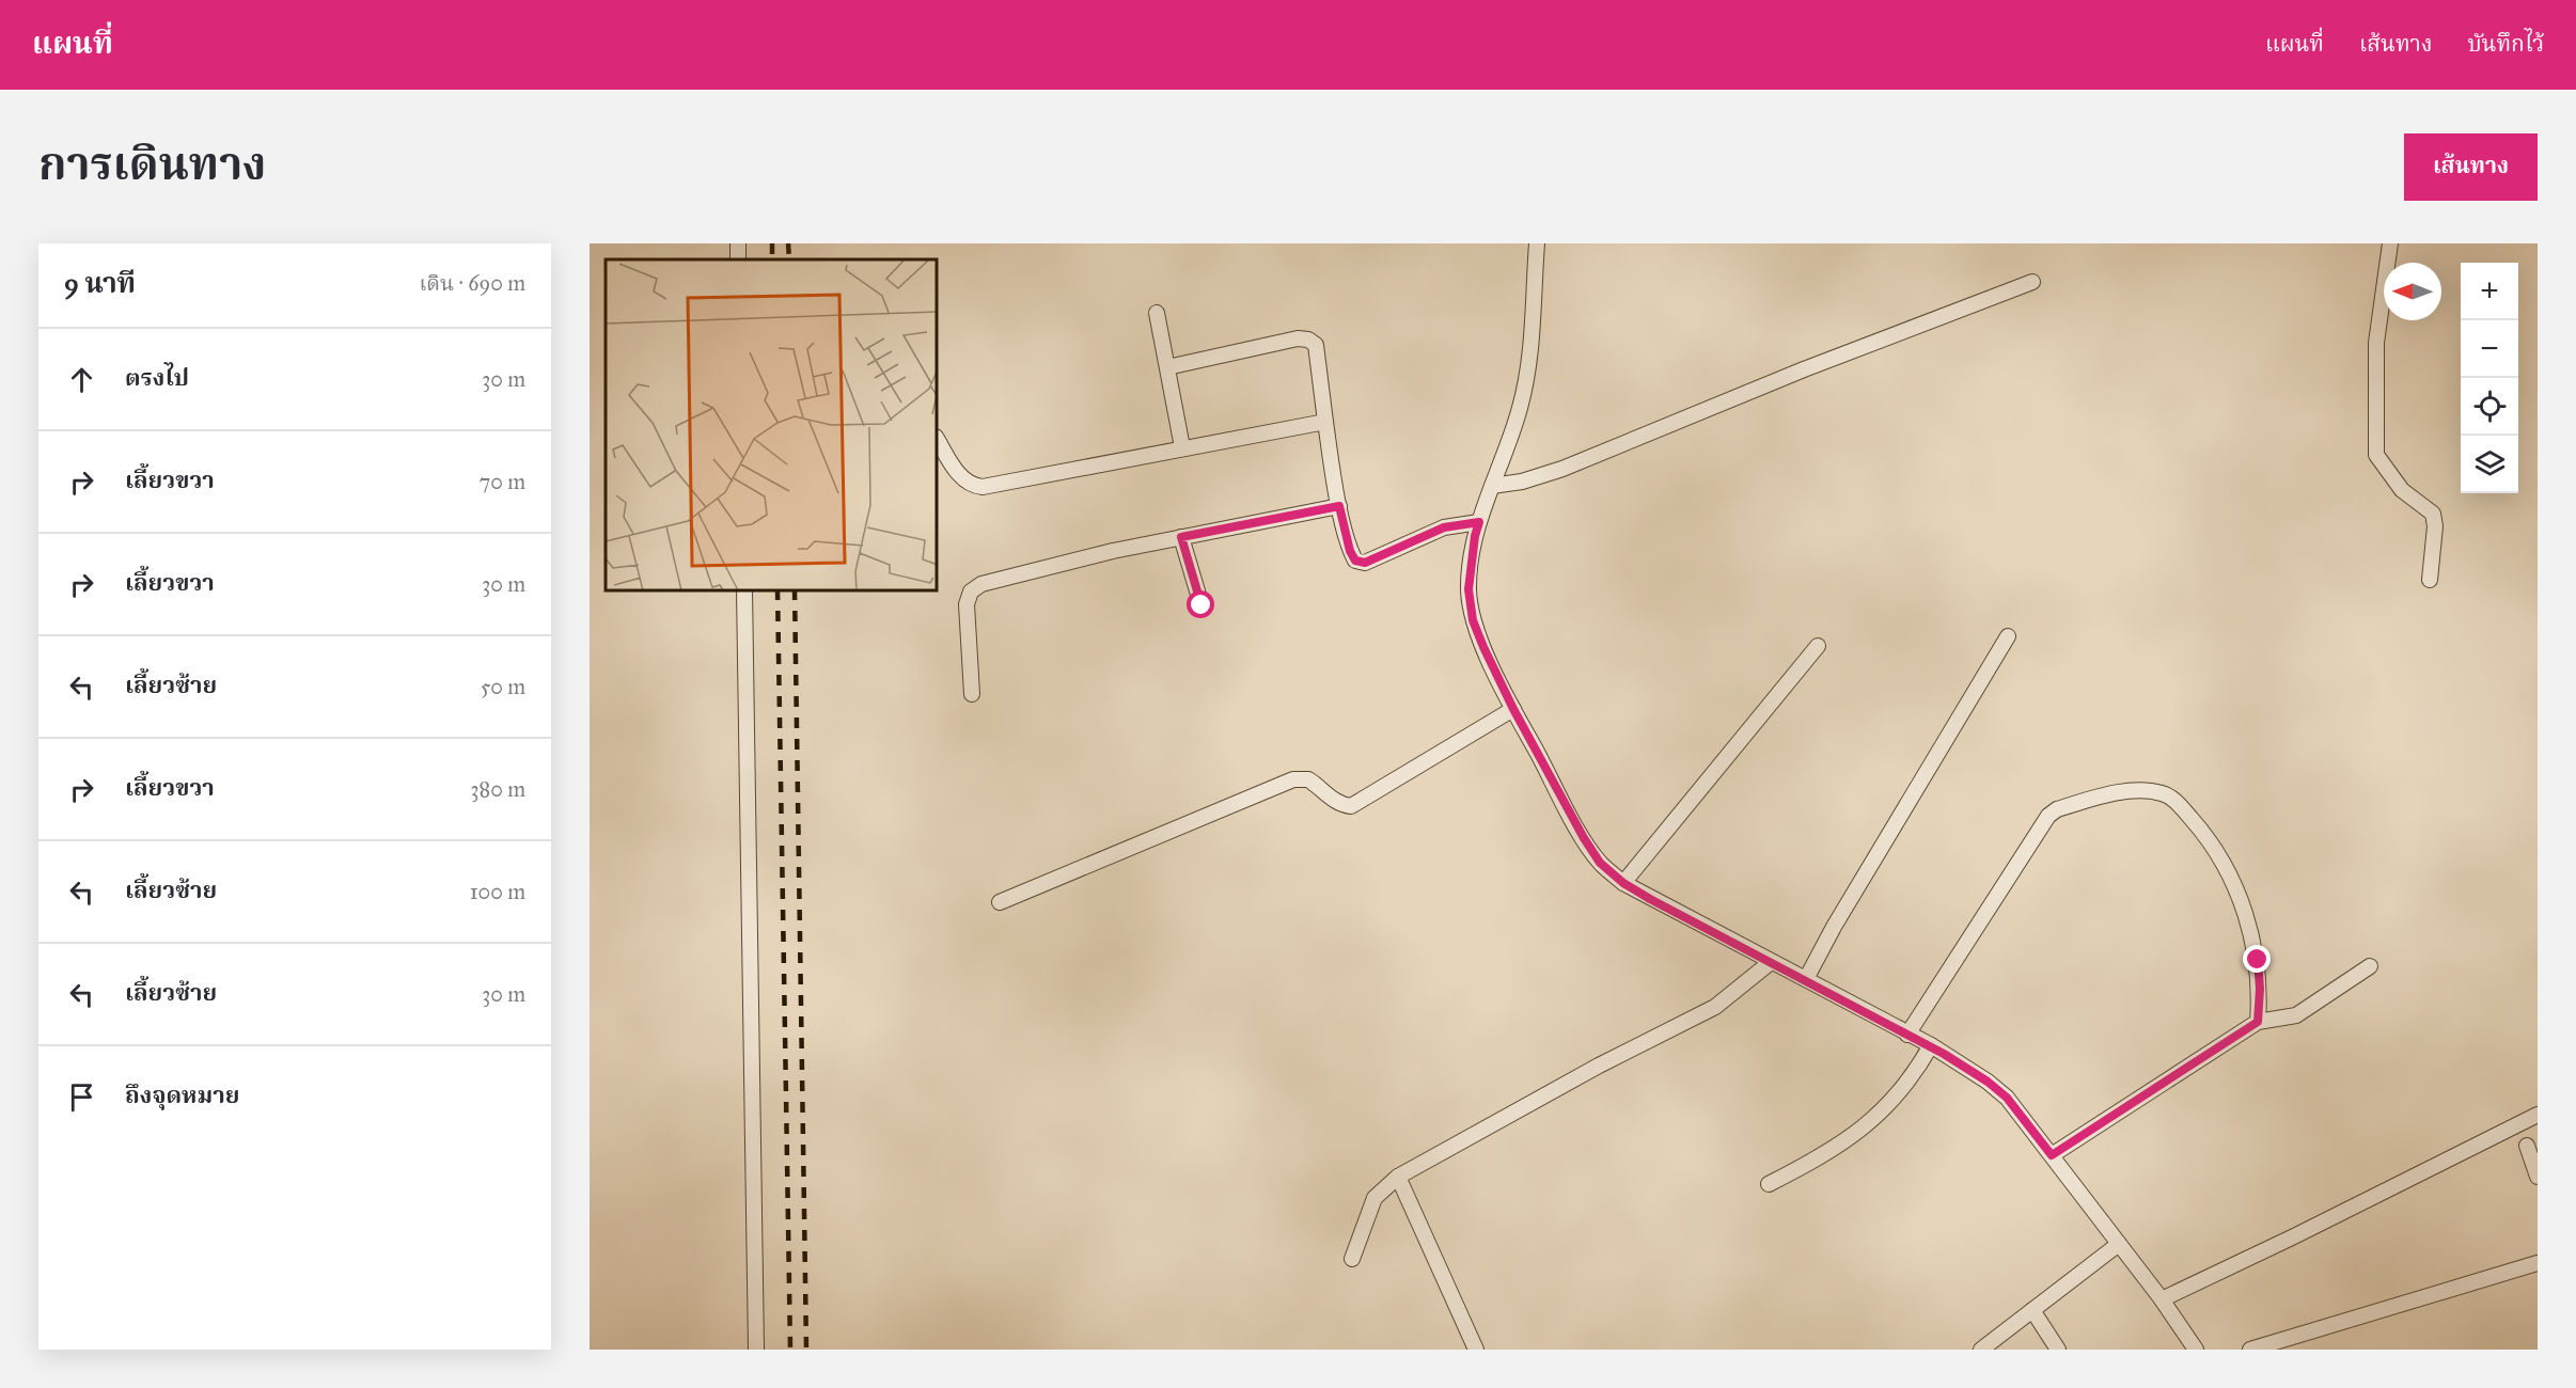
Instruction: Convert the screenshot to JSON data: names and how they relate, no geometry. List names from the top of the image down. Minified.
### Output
{"north":"left","page":{"header":"แผนที่","nav":["แผนที่","เส้นทาง","บันทึกไว้"],"title":"การเดินทาง","buttons":"เส้นทาง","heading":["9 นาที","เดิน · 690 m"],"map_buttons":["+","−"],"list":[["ตรงไป","30 m"],["เลี้ยวขวา","70 m"],["เลี้ยวขวา","30 m"],["เลี้ยวซ้าย","50 m"],["เลี้ยวขวา","380 m"],["เลี้ยวซ้าย","100 m"],["เลี้ยวซ้าย","30 m"],"ถึงจุดหมาย"]}}
